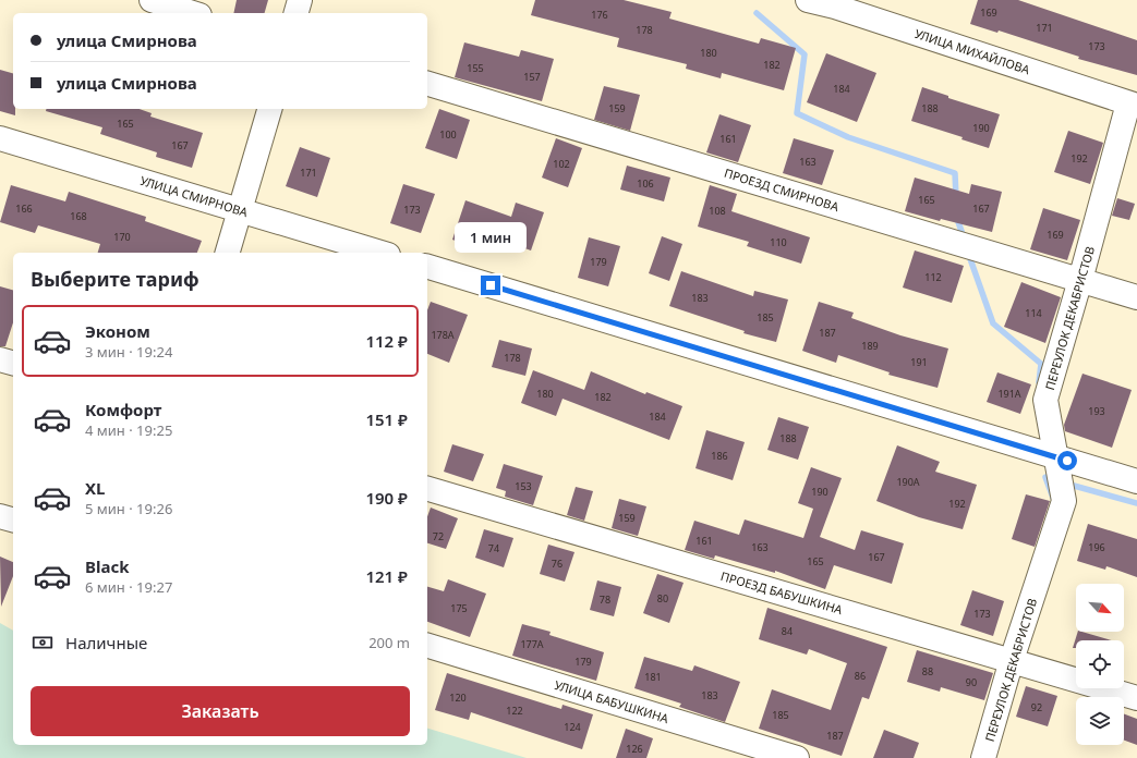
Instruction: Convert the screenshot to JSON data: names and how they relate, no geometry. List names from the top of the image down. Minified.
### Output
{"streets":{"street":["УЛИЦА МИХАЙЛОВА","ПРОЕЗД СМИРНОВА","УЛИЦА СМИРНОВА","ПЕРЕУЛОК ДЕКАБРИСТОВ","ПРОЕЗД БАБУШКИНА","УЛИЦА БАБУШКИНА"]},"crossings":[["УЛИЦА МИХАЙЛОВА","ПЕРЕУЛОК ДЕКАБРИСТОВ"],["ПРОЕЗД СМИРНОВА","ПЕРЕУЛОК ДЕКАБРИСТОВ"],["ПЕРЕУЛОК ДЕКАБРИСТОВ","ПРОЕЗД БАБУШКИНА"]],"house_numbers":["169","176","171","178","173","180","182","155","157","184","159","188","165","190","100","161","167","192","163","102","171","106","165","166","167","173","108","168","169","170","110","179","112","183","114","185","187","178А","189","178","191","180","191А","182","193","184","188","186","190А","153","190","192","159","72","161","163","196","74","167","165","76","80","78","175","173","84","177А","179","88","86","181","90","183","120","92","122","185","124","187","126"],"north":"bottom right","page":{"banner":["улица Смирнова","улица Смирнова"],"bubble":"1 мин","heading":"Выберите тариф","list":[{"name":"Эконом","note":"3 мин · 19:24","value":"112 ₽"},{"name":"Комфорт","note":"4 мин · 19:25","value":"151 ₽"},{"name":"XL","note":"5 мин · 19:26","value":"190 ₽"},{"name":"Black","note":"6 мин · 19:27","value":"121 ₽"}],"pay":["Наличные","200 m"],"buttons":"Заказать"}}
